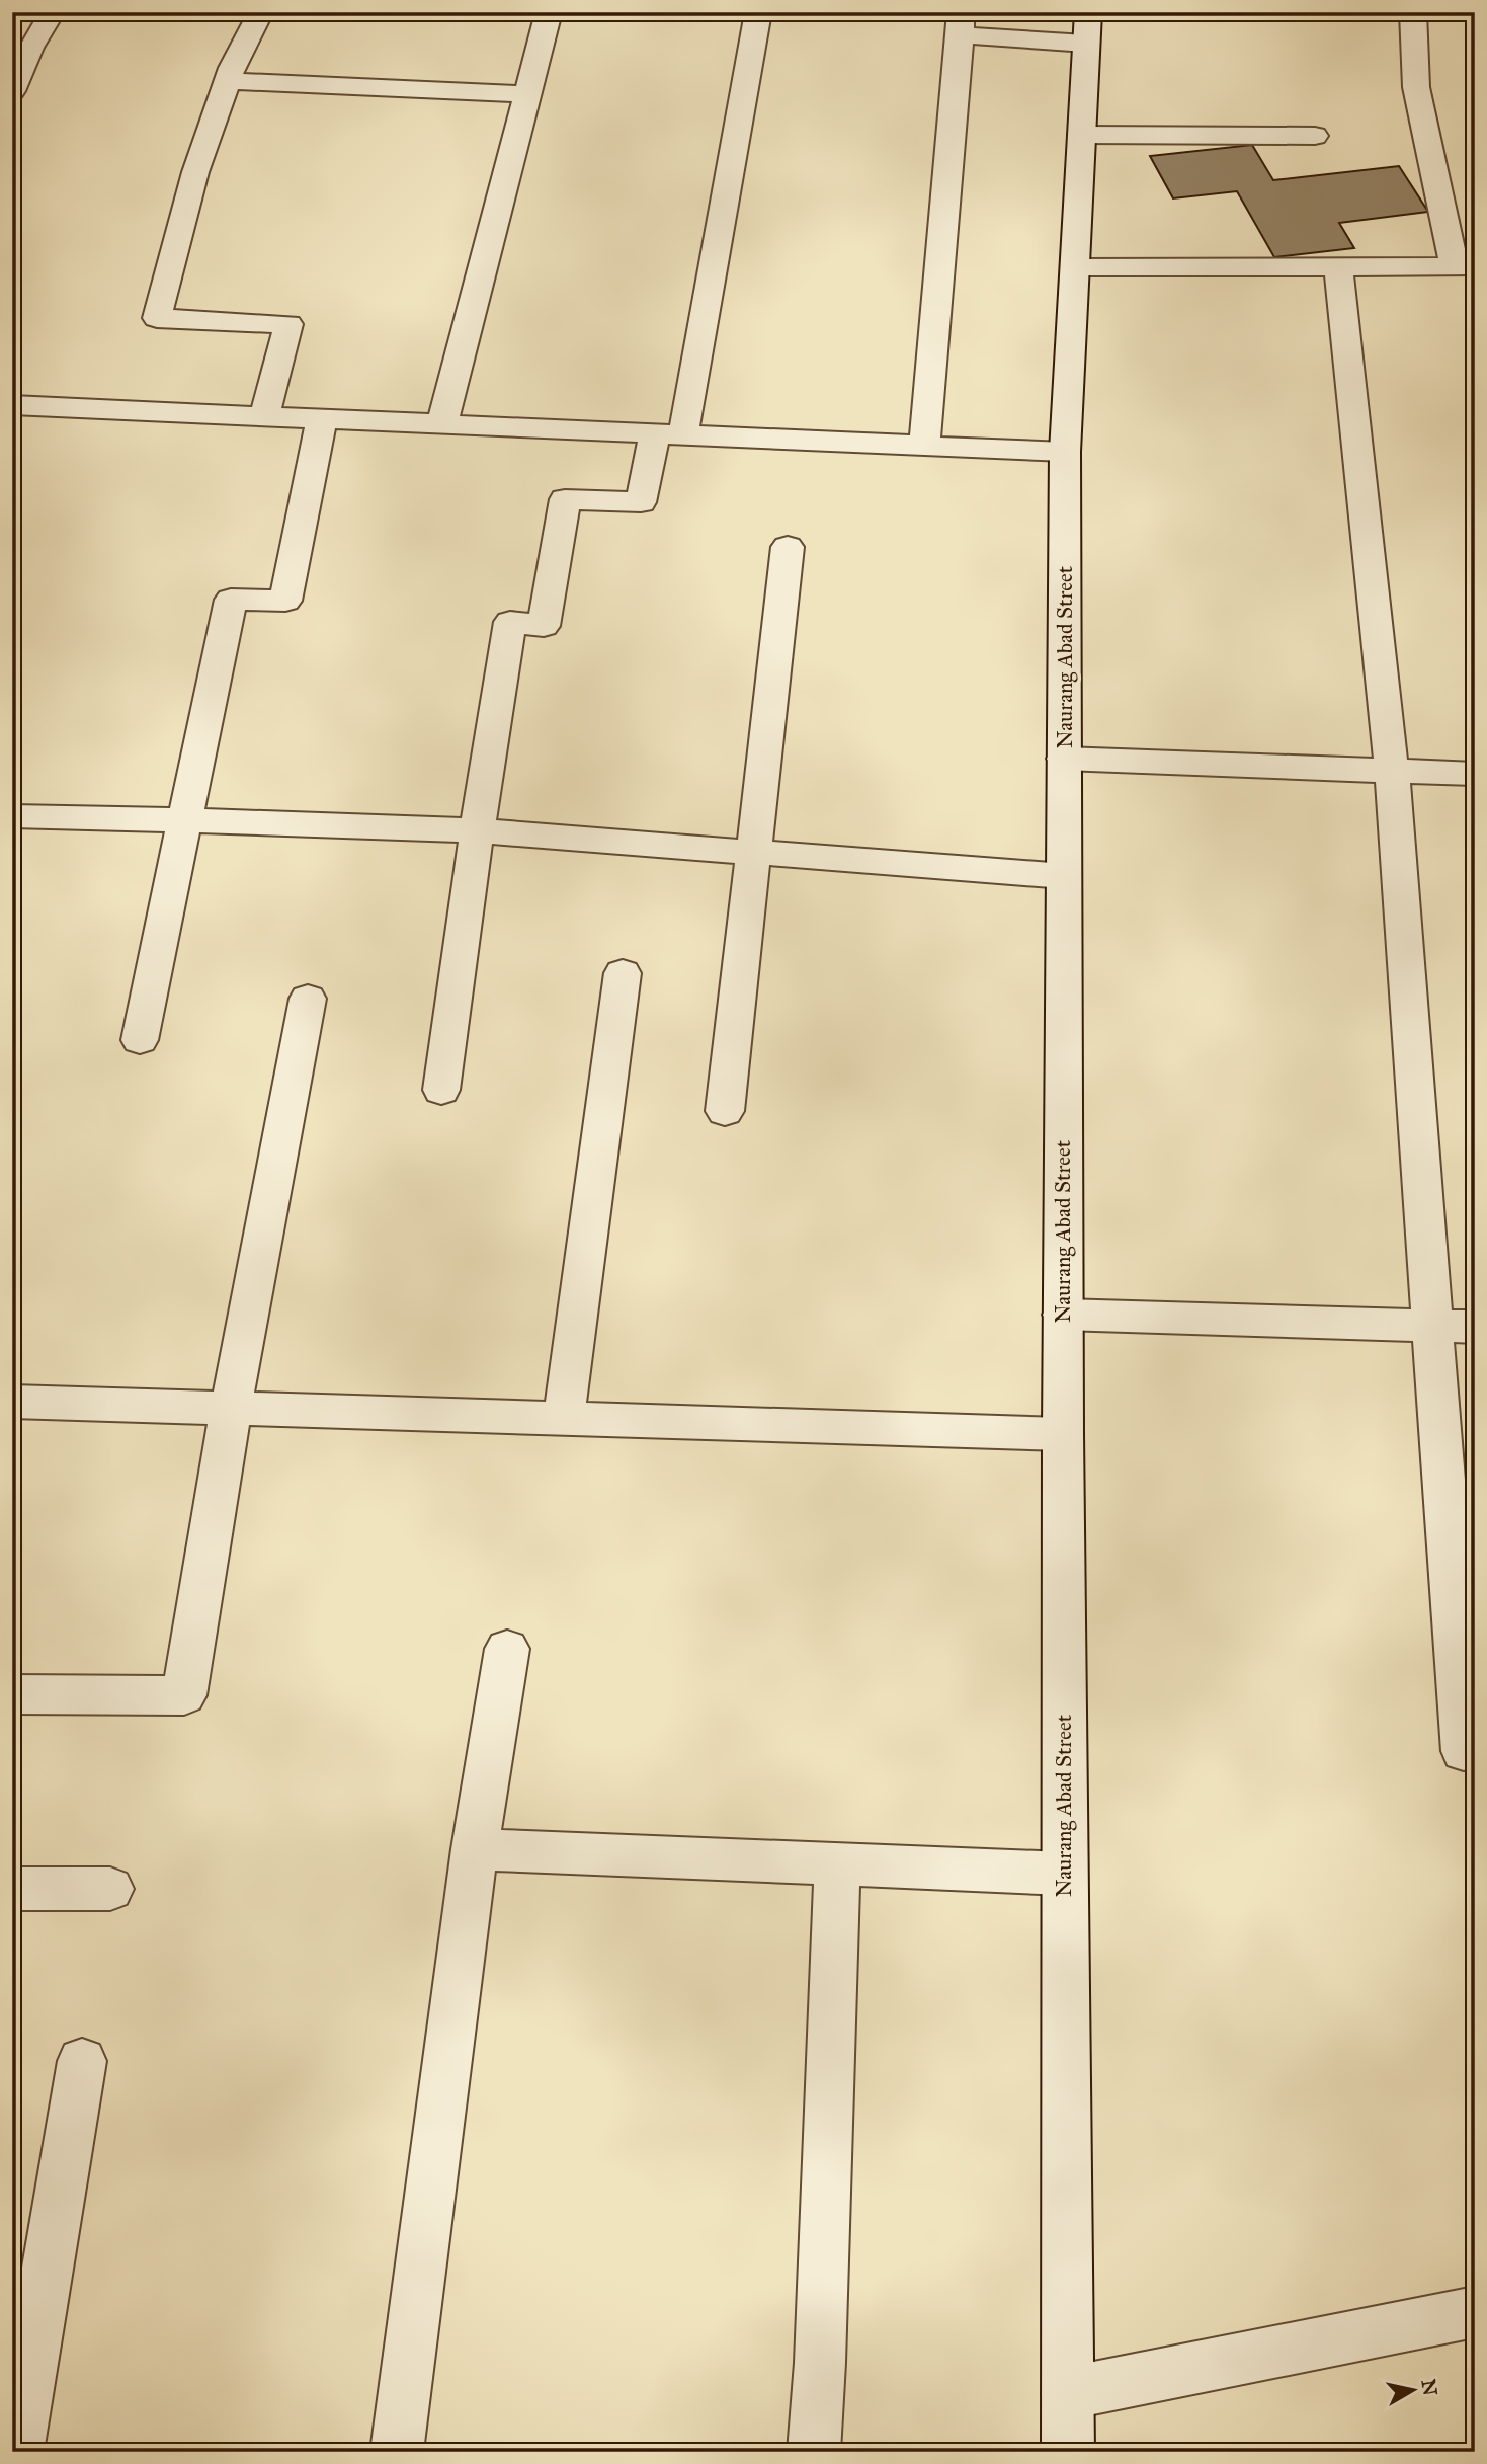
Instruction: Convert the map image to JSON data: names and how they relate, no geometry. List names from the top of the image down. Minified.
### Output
{"streets":{"street":["Naurang Abad Street"]},"north":"right"}
